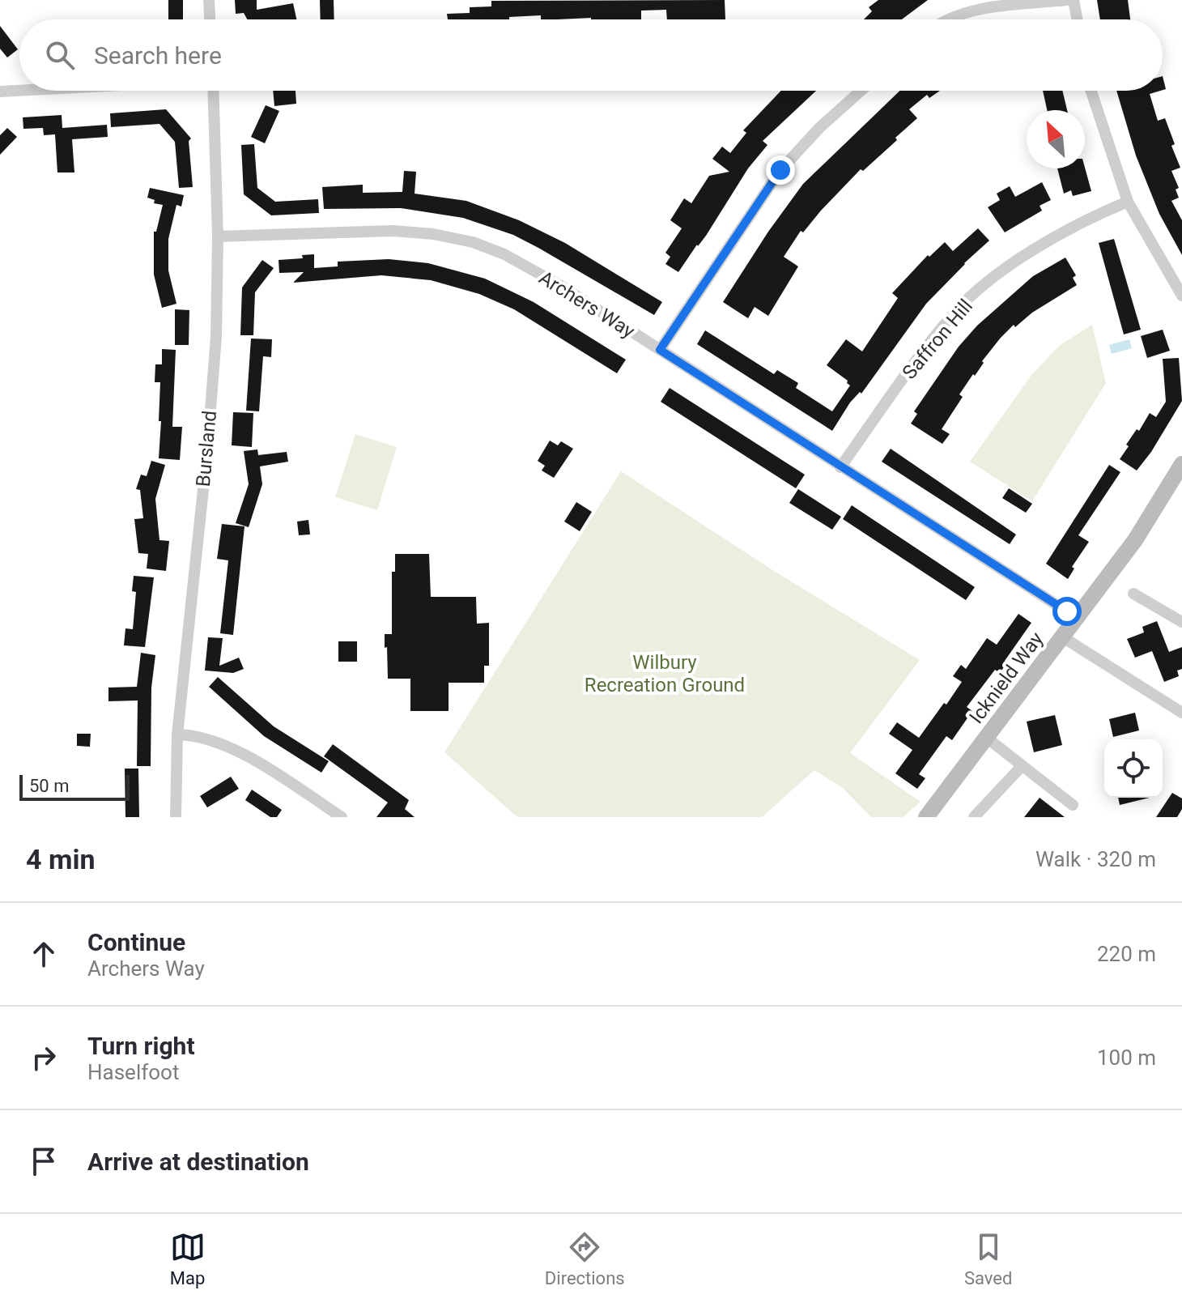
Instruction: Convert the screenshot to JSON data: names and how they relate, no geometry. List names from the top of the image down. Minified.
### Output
{"streets":{"street":["Archers Way","Saffron Hill","Bursland","Icknield Way"]},"crossings":[["Archers Way","Saffron Hill"],["Archers Way","Bursland"],["Archers Way","Icknield Way"]],"parks":["Wilbury Recreation Ground"],"scale_bar":"50 m","north":"top left","page":{"search":"Search here","scale":"50 m","heading":["4 min","Walk · 320 m"],"list":[["Continue","Archers Way","220 m"],["Turn right","Haselfoot","100 m"],"Arrive at destination"],"nav":["Map","Directions","Saved"]}}
